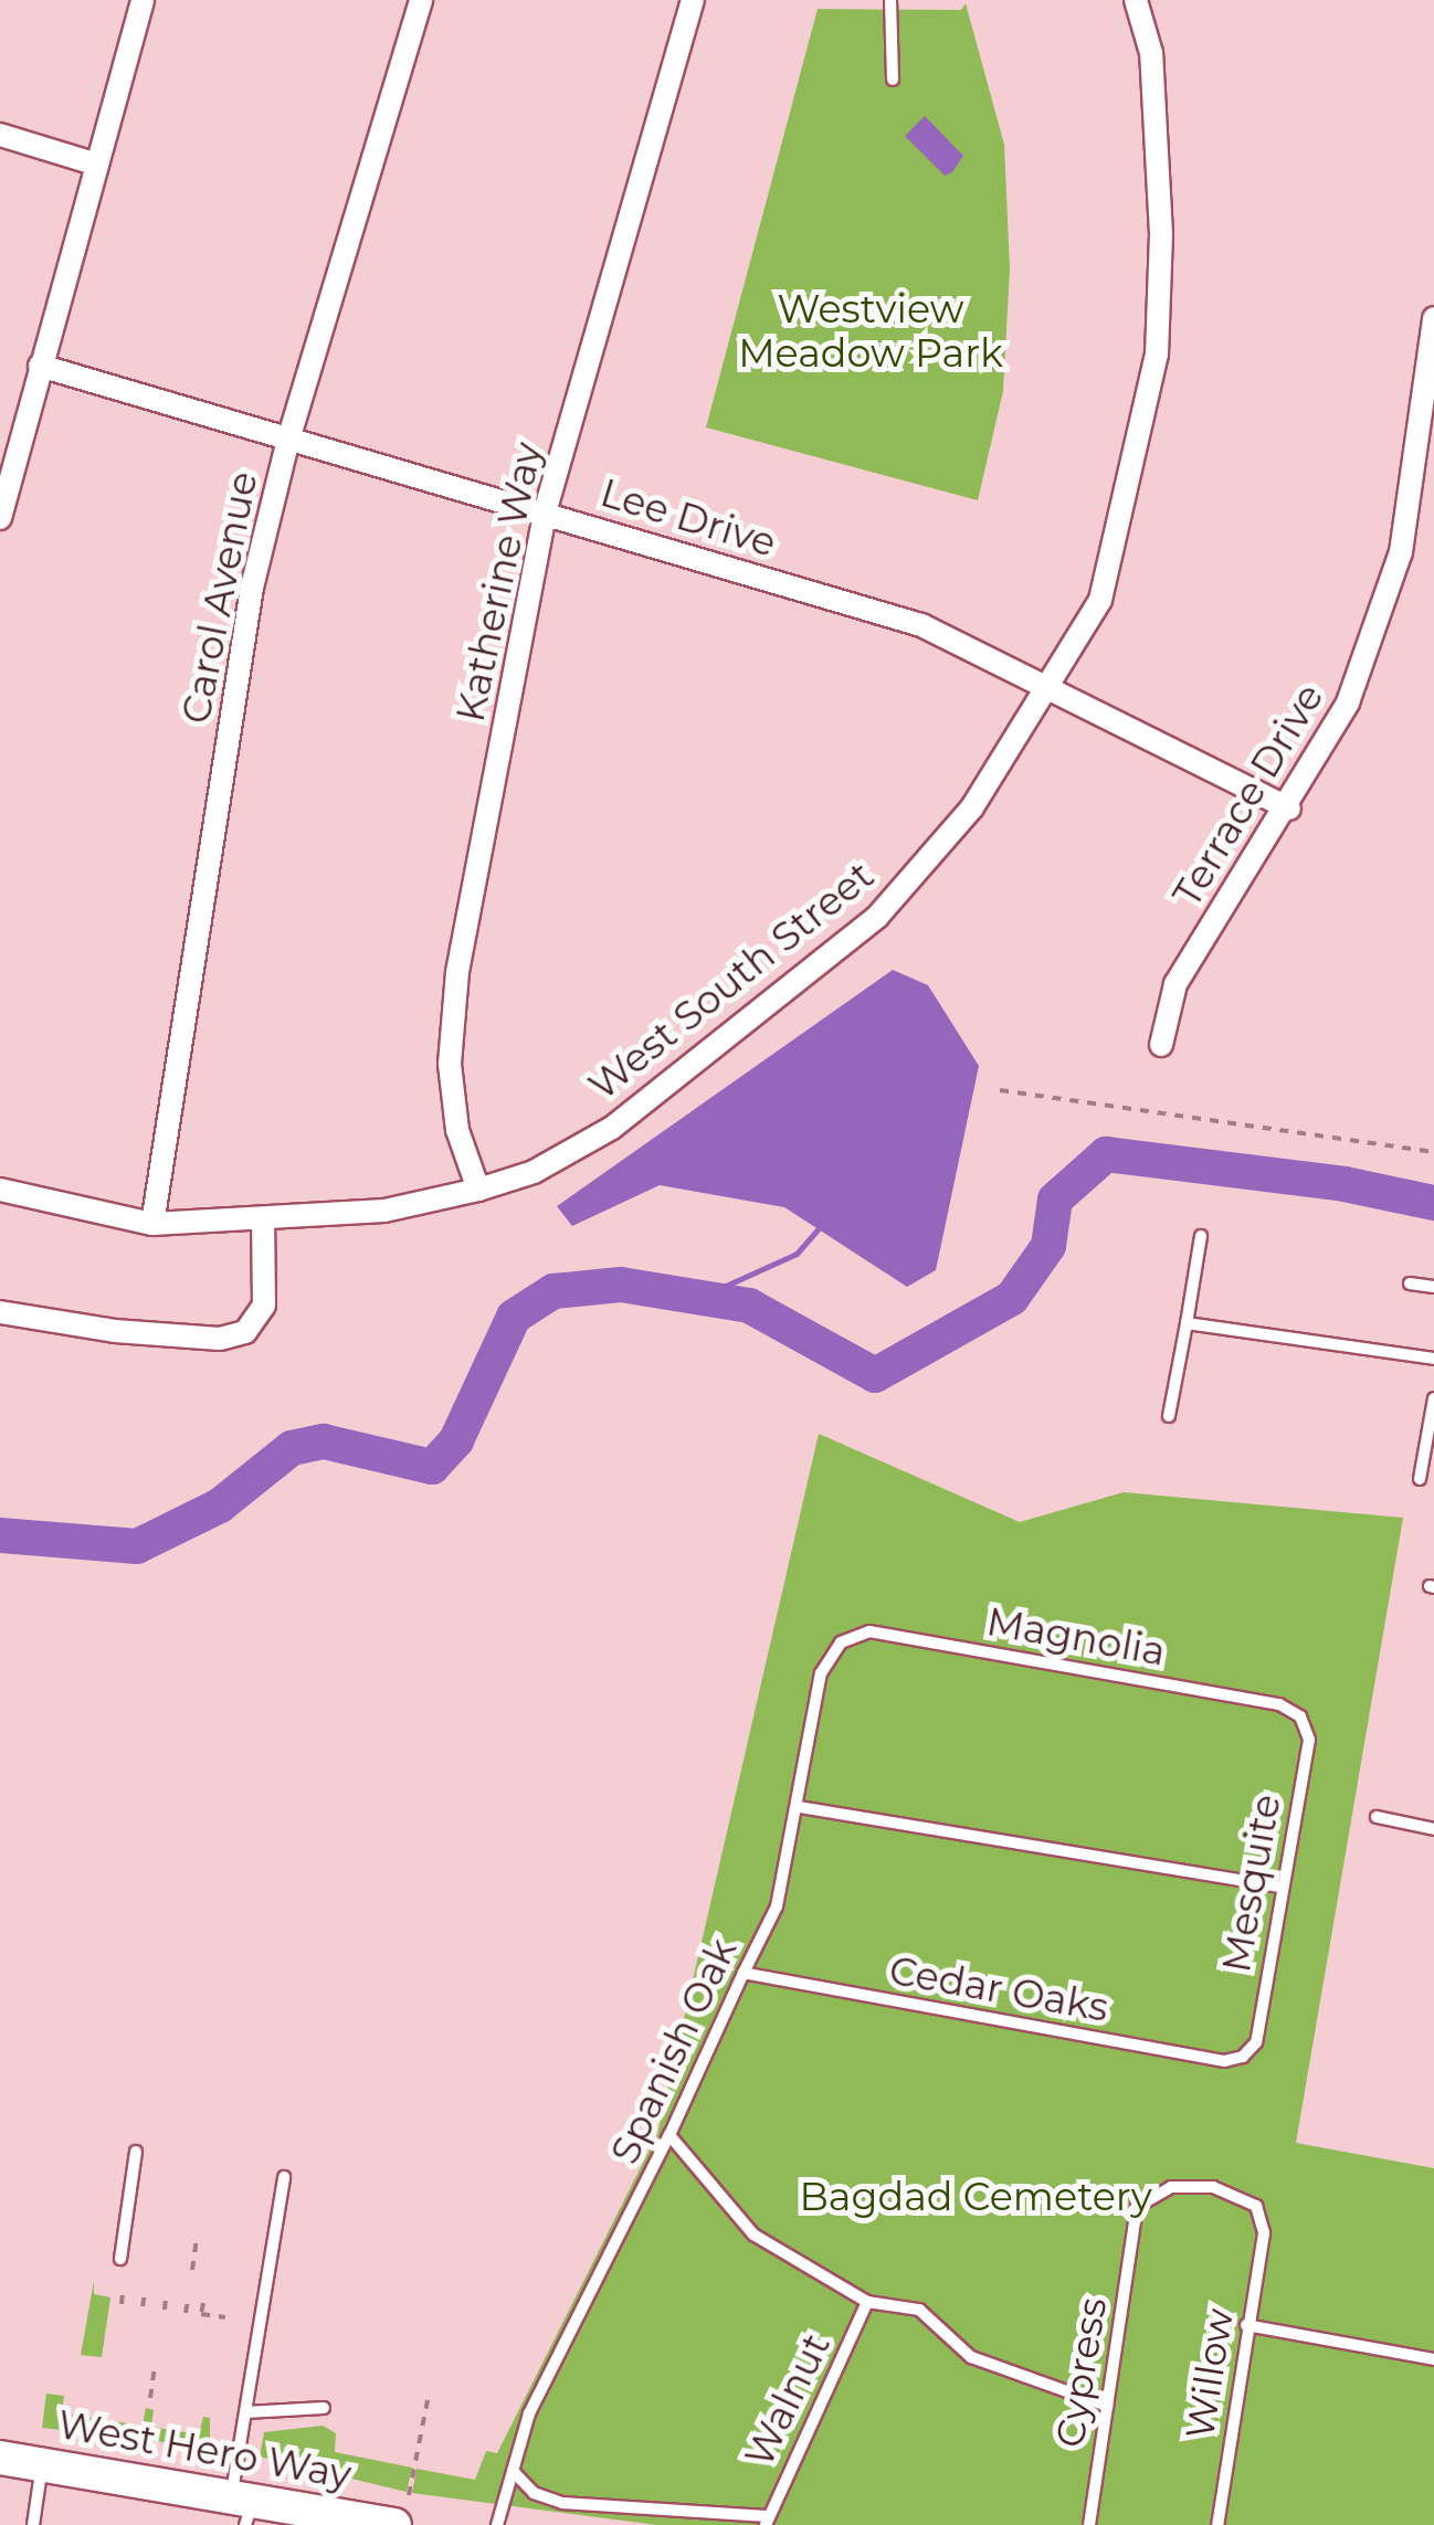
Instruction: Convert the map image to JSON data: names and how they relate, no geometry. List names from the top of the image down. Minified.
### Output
{"streets":{"main road":["West Hero Way"],"street":["Lee Drive","Katherine Way","Carol Avenue","Terrace Drive","West South Street"],"lane":["Magnolia","Mesquite","Cedar Oaks","Spanish Oak","Cypress","Willow","Walnut"]},"crossings":[["Lee Drive","Katherine Way"],["Lee Drive","Carol Avenue"],["Lee Drive","Terrace Drive"],["Lee Drive","West South Street"],["Katherine Way","West South Street"],["Carol Avenue","West South Street"],["Magnolia","Mesquite"],["Magnolia","Spanish Oak"],["Mesquite","Cedar Oaks"],["Cedar Oaks","Spanish Oak"],["Cypress","Willow"]],"parks":["Westview Meadow Park","Bagdad Cemetery"]}
